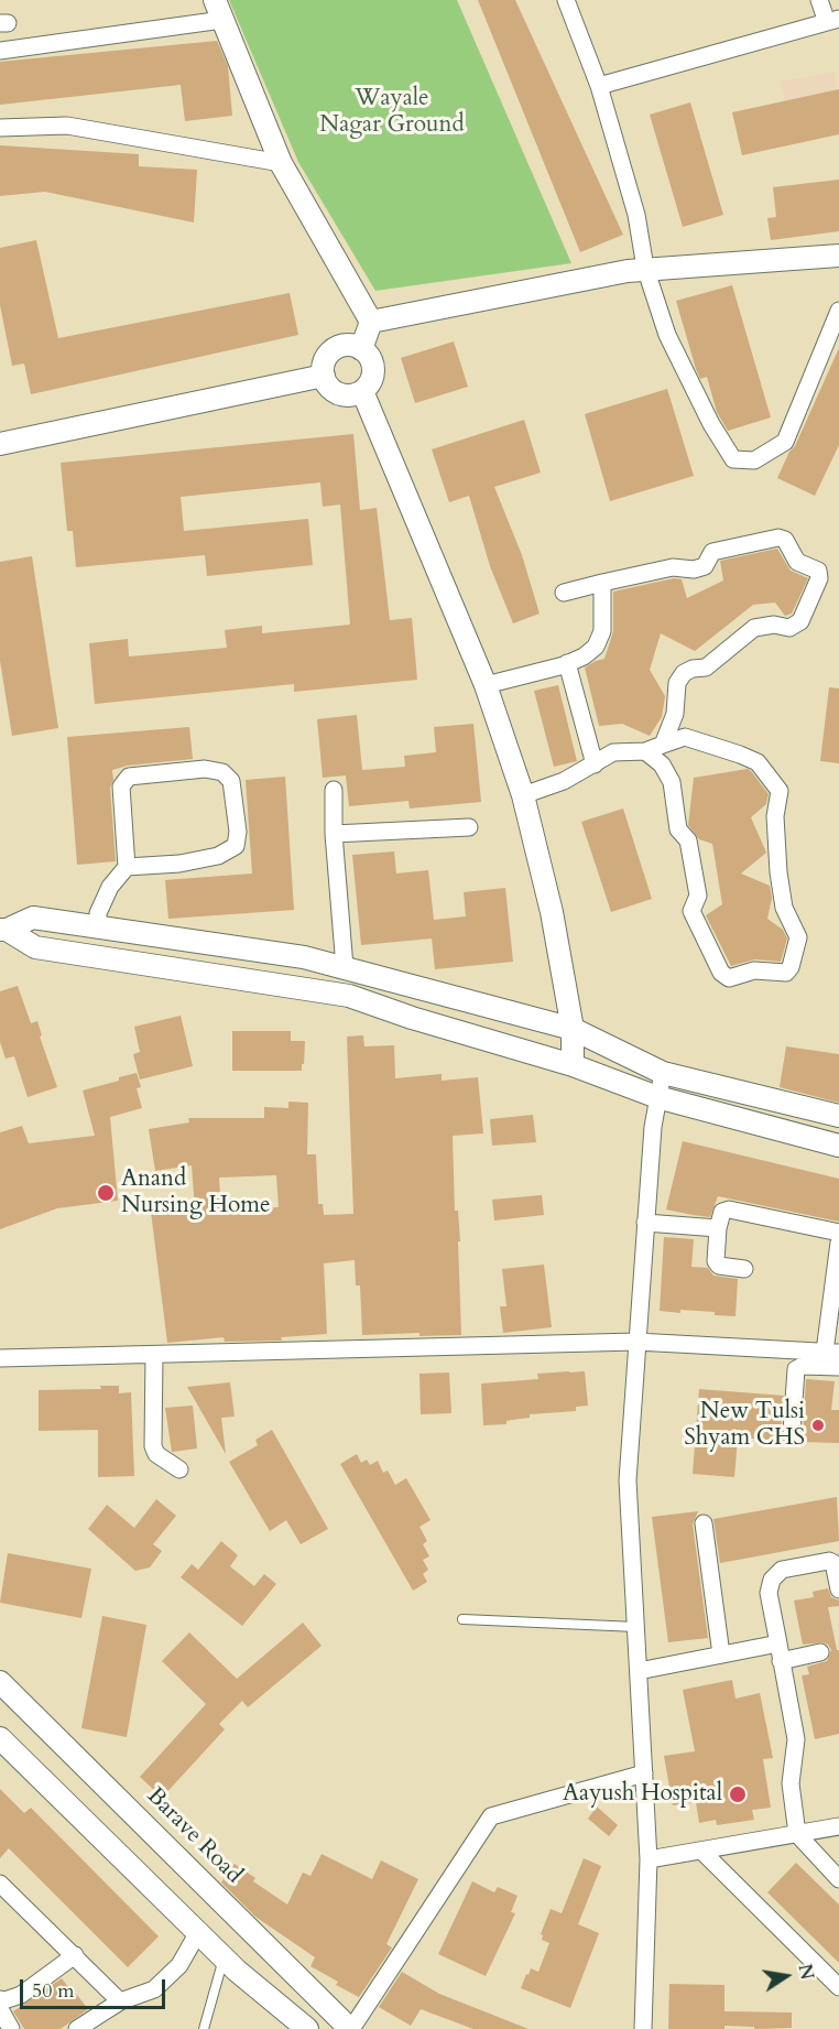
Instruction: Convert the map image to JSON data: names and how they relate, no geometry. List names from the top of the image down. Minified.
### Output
{"streets":{"street":["Barave Road"]},"parks":["Wayale Nagar Ground"],"places":["Anand Nursing Home","New Tulsi Shyam CHS","Aayush Hospital"],"scale_bar":"50 m","north":"right"}
